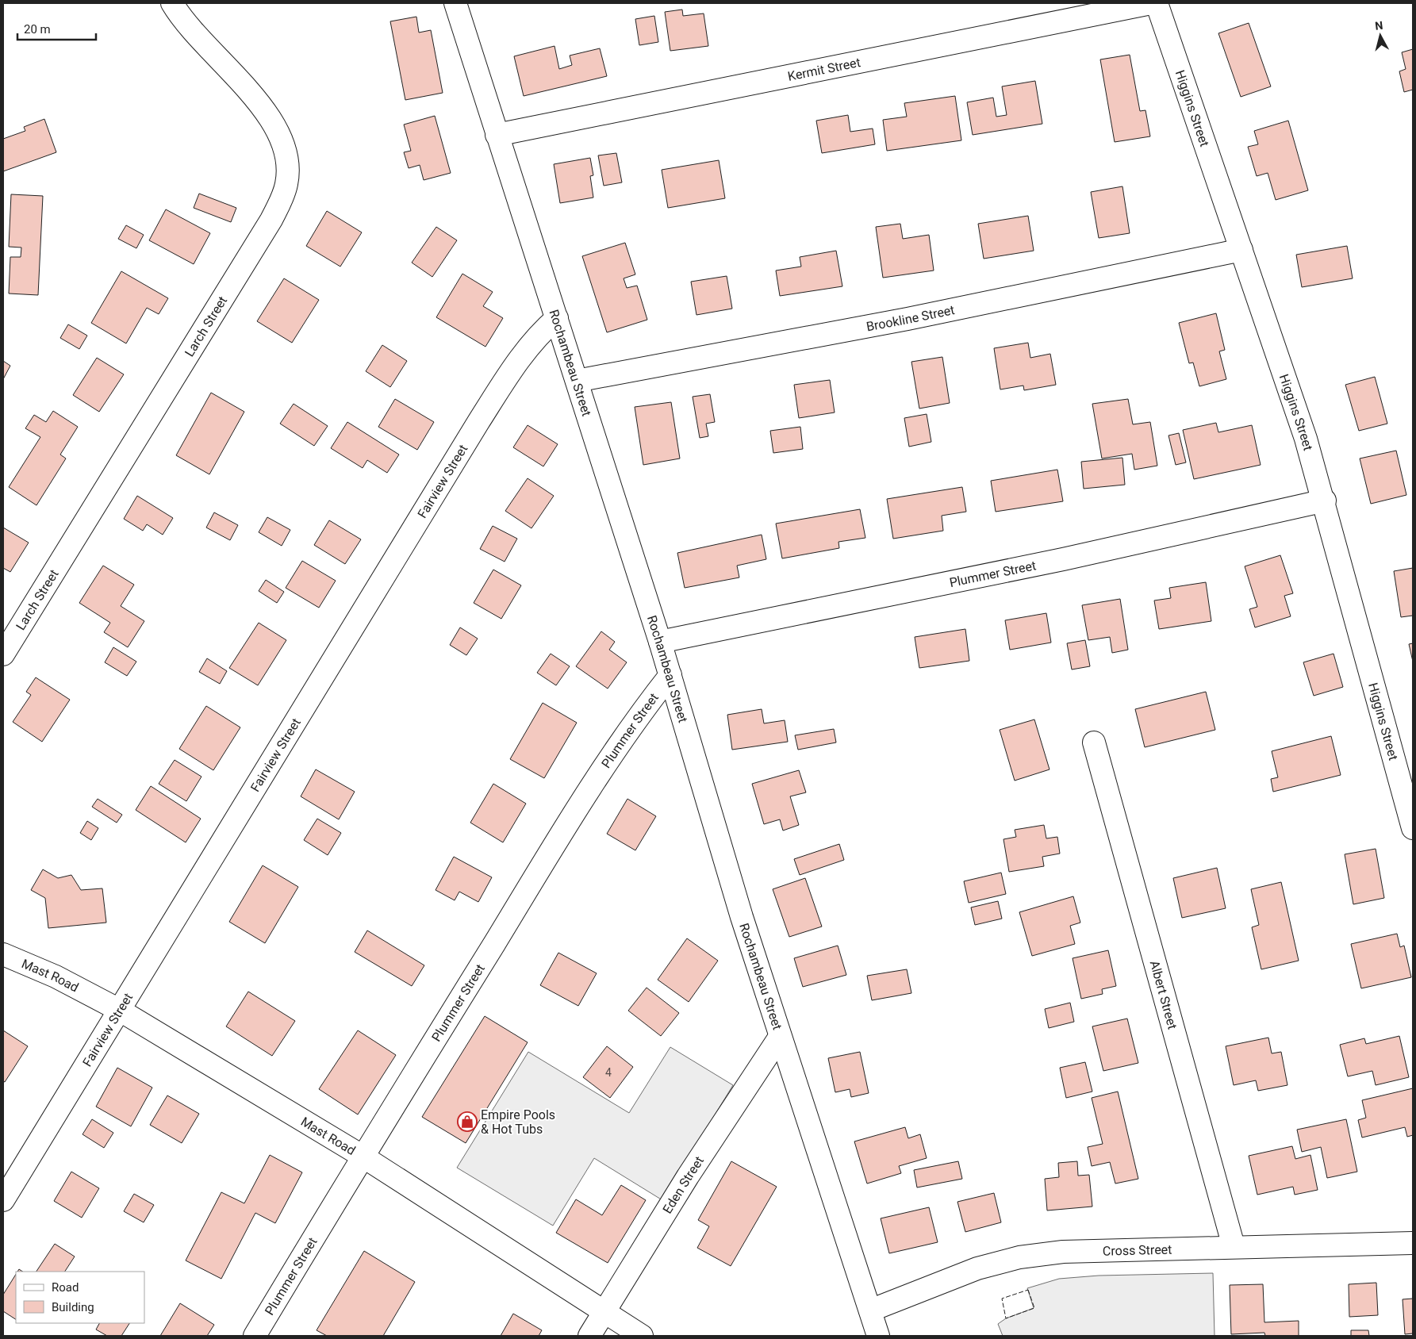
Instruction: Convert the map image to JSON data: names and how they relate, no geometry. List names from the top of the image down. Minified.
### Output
{"streets":{"street":["Kermit Street","Higgins Street","Brookline Street","Larch Street","Rochambeau Street","Fairview Street","Plummer Street","Mast Road","Albert Street","Eden Street","Cross Street"]},"crossings":[["Kermit Street","Rochambeau Street"],["Higgins Street","Brookline Street"],["Higgins Street","Plummer Street"],["Brookline Street","Rochambeau Street"],["Rochambeau Street","Fairview Street"],["Rochambeau Street","Plummer Street"],["Rochambeau Street","Eden Street"],["Rochambeau Street","Cross Street"],["Fairview Street","Mast Road"],["Plummer Street","Mast Road"],["Mast Road","Eden Street"],["Albert Street","Cross Street"]],"places":{"shop":["Empire Pools & Hot Tubs"]},"house_numbers":["4"],"legend":["Road","Building"],"scale_bar":"20 m","north":"top"}
